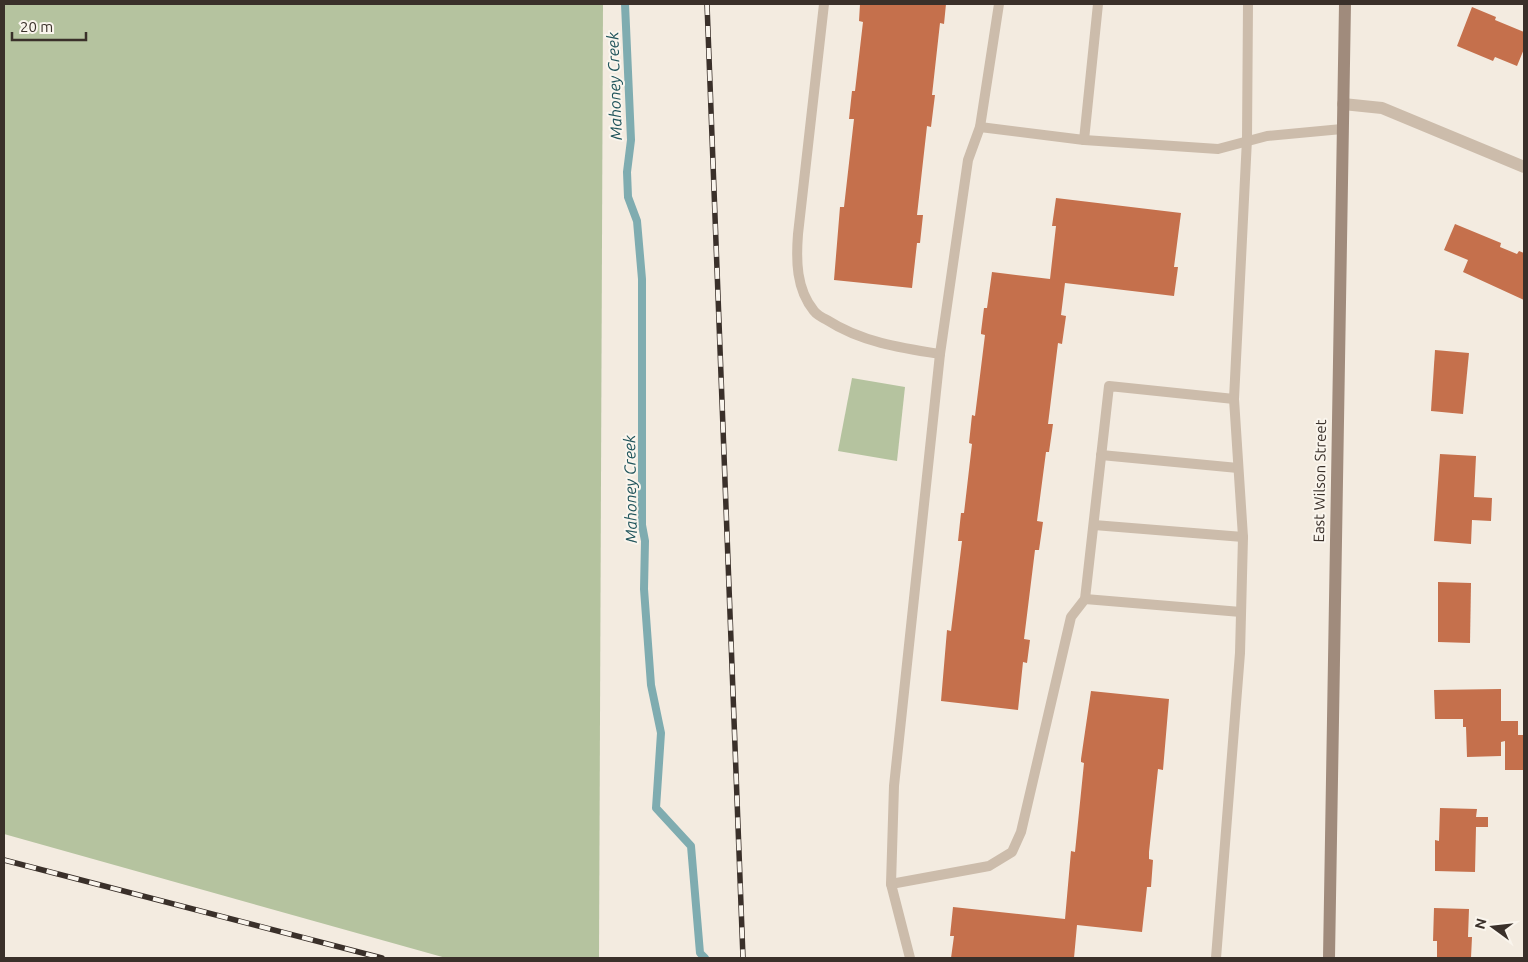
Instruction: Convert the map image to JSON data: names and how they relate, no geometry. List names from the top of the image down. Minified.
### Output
{"streets":{"street":["East Wilson Street"]},"water":["Mahoney Creek"],"scale_bar":"20 m","north":"left"}
